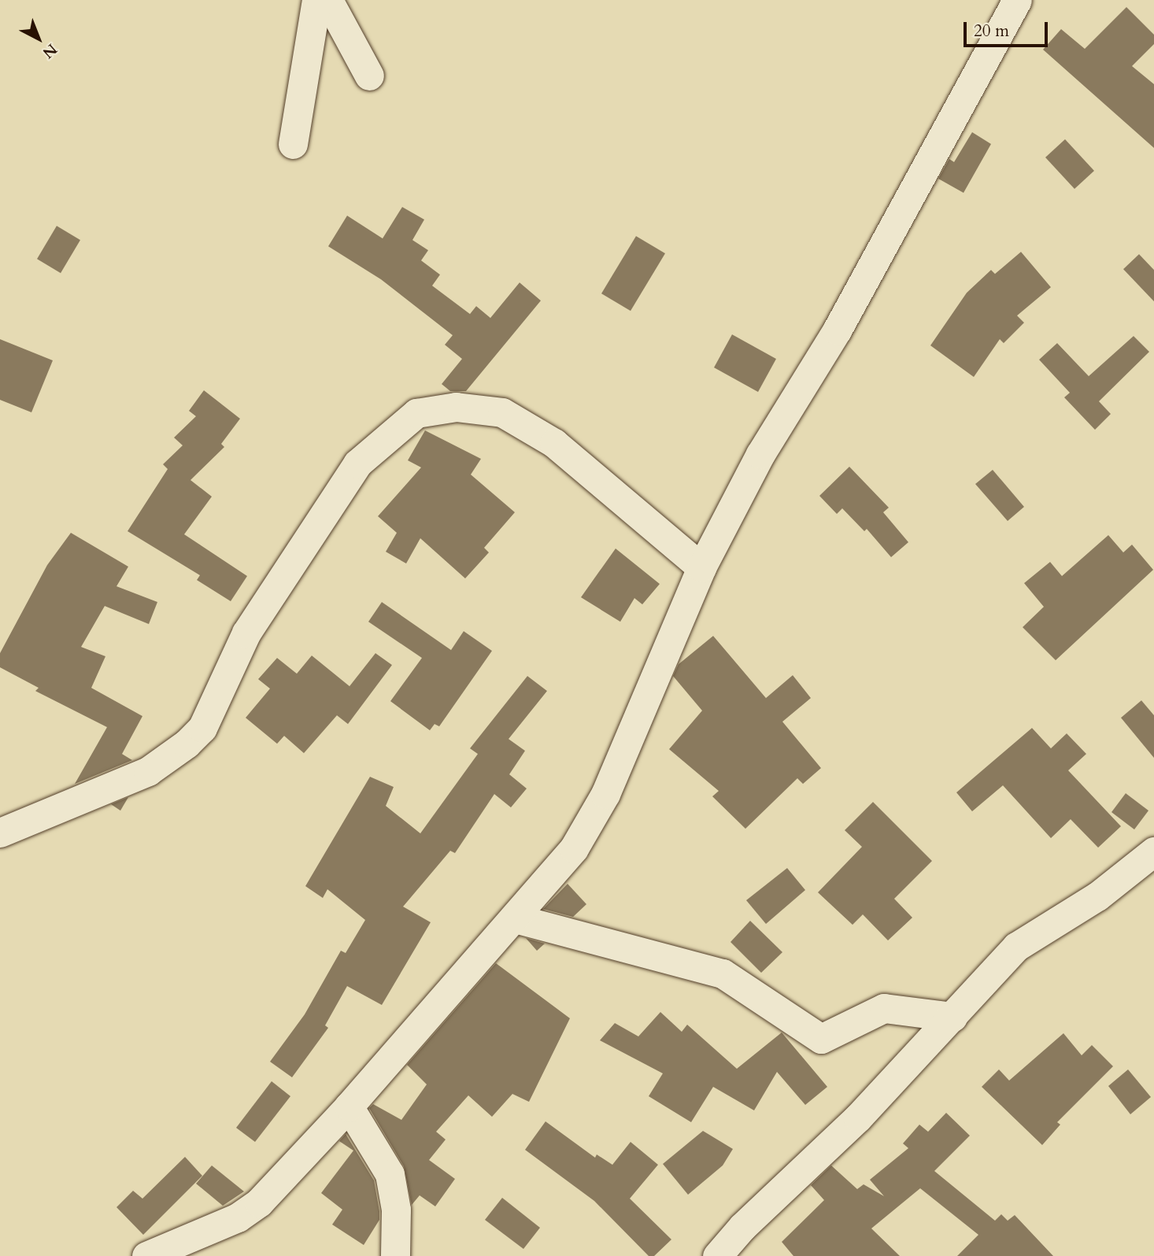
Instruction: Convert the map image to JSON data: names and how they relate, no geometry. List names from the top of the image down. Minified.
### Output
{"scale_bar":"20 m","north":"bottom right"}
